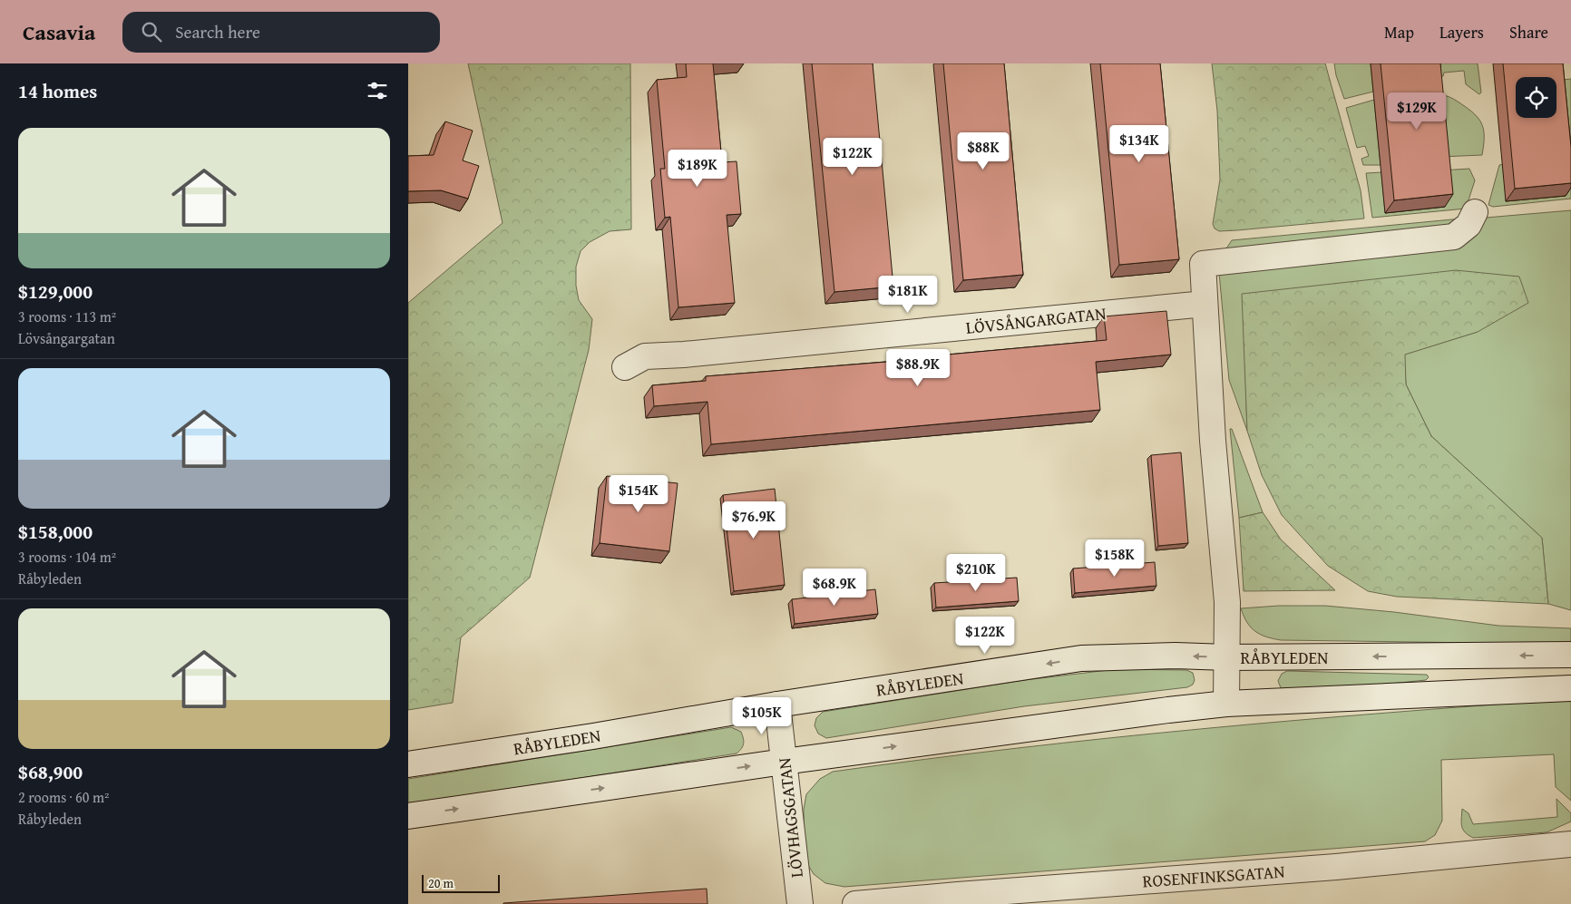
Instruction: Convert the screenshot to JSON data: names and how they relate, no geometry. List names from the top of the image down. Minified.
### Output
{"streets":{"main road":["LÖVSÅNGARGATAN","RÅBYLEDEN","LÖVHAGSGATAN","ROSENFINKSGATAN"]},"crossings":[["RÅBYLEDEN","LÖVHAGSGATAN"]],"scale_bar":"20 m","page":{"header":"Casavia","search":"Search here","nav":["Map","Layers","Share"],"heading":"14 homes","price":["$129K","$134K","$88K","$122K","$189K","$181K","$88.9K","$154K","$76.9K","$158K","$210K","$68.9K","$122K","$105K"],"list":[{"name":"$129,000","note":"3 rooms · 113 m² · Lövsångargatan"},{"name":"$158,000","note":"3 rooms · 104 m² · Råbyleden"},{"name":"$68,900","note":"2 rooms · 60 m² · Råbyleden"}],"scale":"20 m"}}
